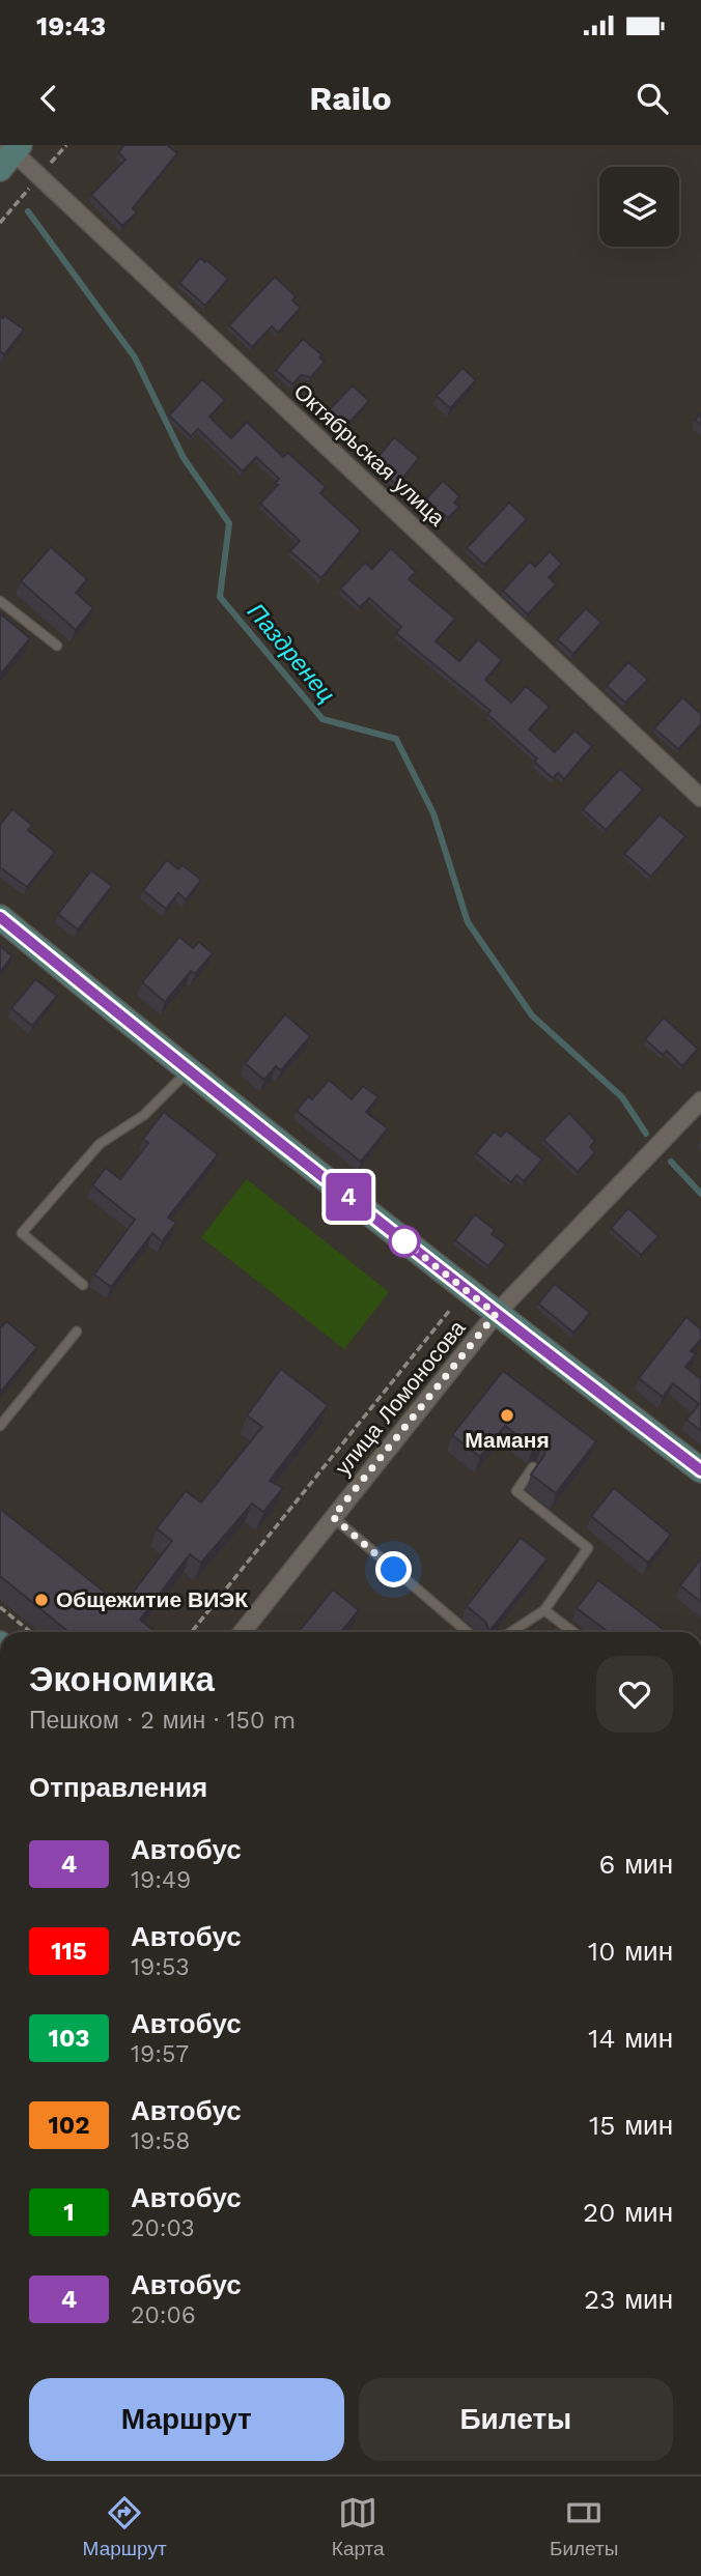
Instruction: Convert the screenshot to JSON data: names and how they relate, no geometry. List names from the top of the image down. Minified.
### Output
{"streets":{"street":["Октябрьская улица","улица Ломоносова"]},"water":["Паздренец"],"places":["Маманя","Общежитие ВИЭК"],"lines":["bus line 4"],"page":{"status":"19:43","header":"Railo","on_map":"4","heading":[["Экономика","Пешком · 2 мин · 150 m"],"Отправления"],"list":[{"mark":"4","name":"Автобус","note":"19:49","value":"6 мин"},{"mark":"115","name":"Автобус","note":"19:53","value":"10 мин"},{"mark":"103","name":"Автобус","note":"19:57","value":"14 мин"},{"mark":"102","name":"Автобус","note":"19:58","value":"15 мин"},{"mark":"1","name":"Автобус","note":"20:03","value":"20 мин"},{"mark":"4","name":"Автобус","note":"20:06","value":"23 мин"}],"buttons":["Маршрут","Билеты"],"tabs":["Маршрут","Карта","Билеты"]}}
